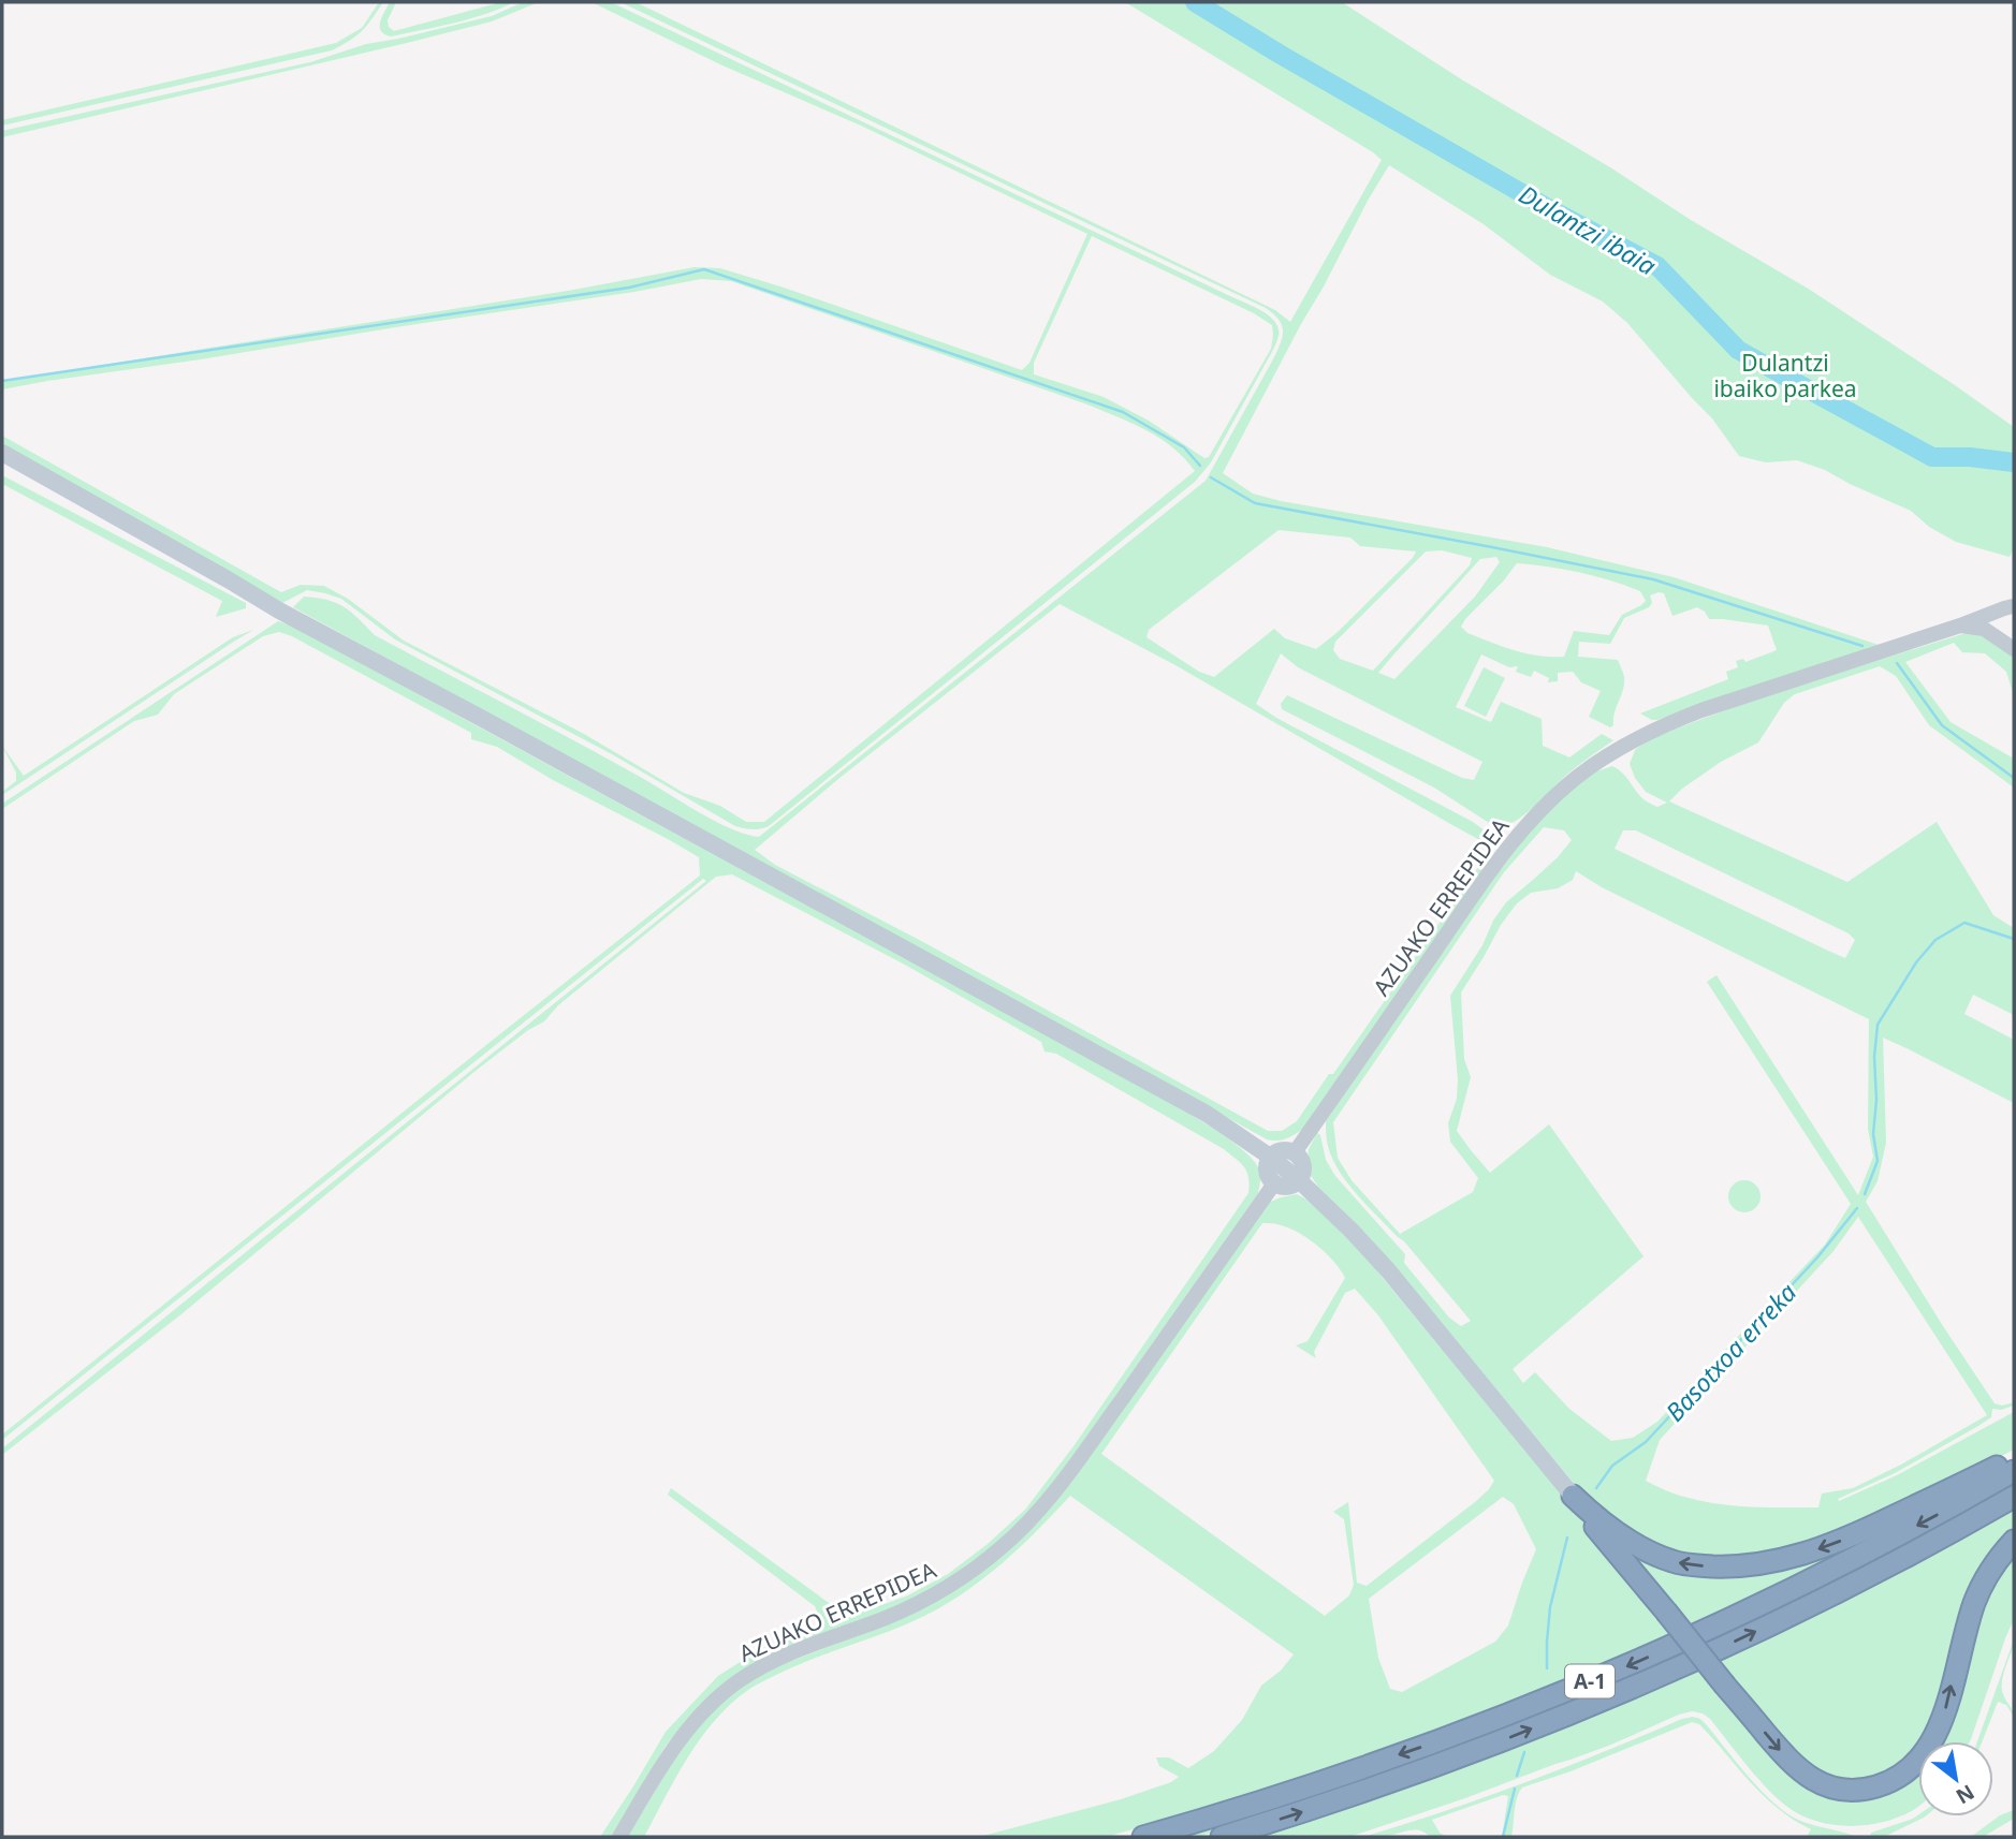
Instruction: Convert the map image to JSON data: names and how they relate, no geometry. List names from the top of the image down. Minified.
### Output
{"streets":{"highway":["A-1"],"street":["AZUAKO ERREPIDEA"]},"water":["Dulantzi ibaia","Basotxoa erreka"],"parks":["Dulantzi ibaiko parkea"],"north":"bottom right"}
